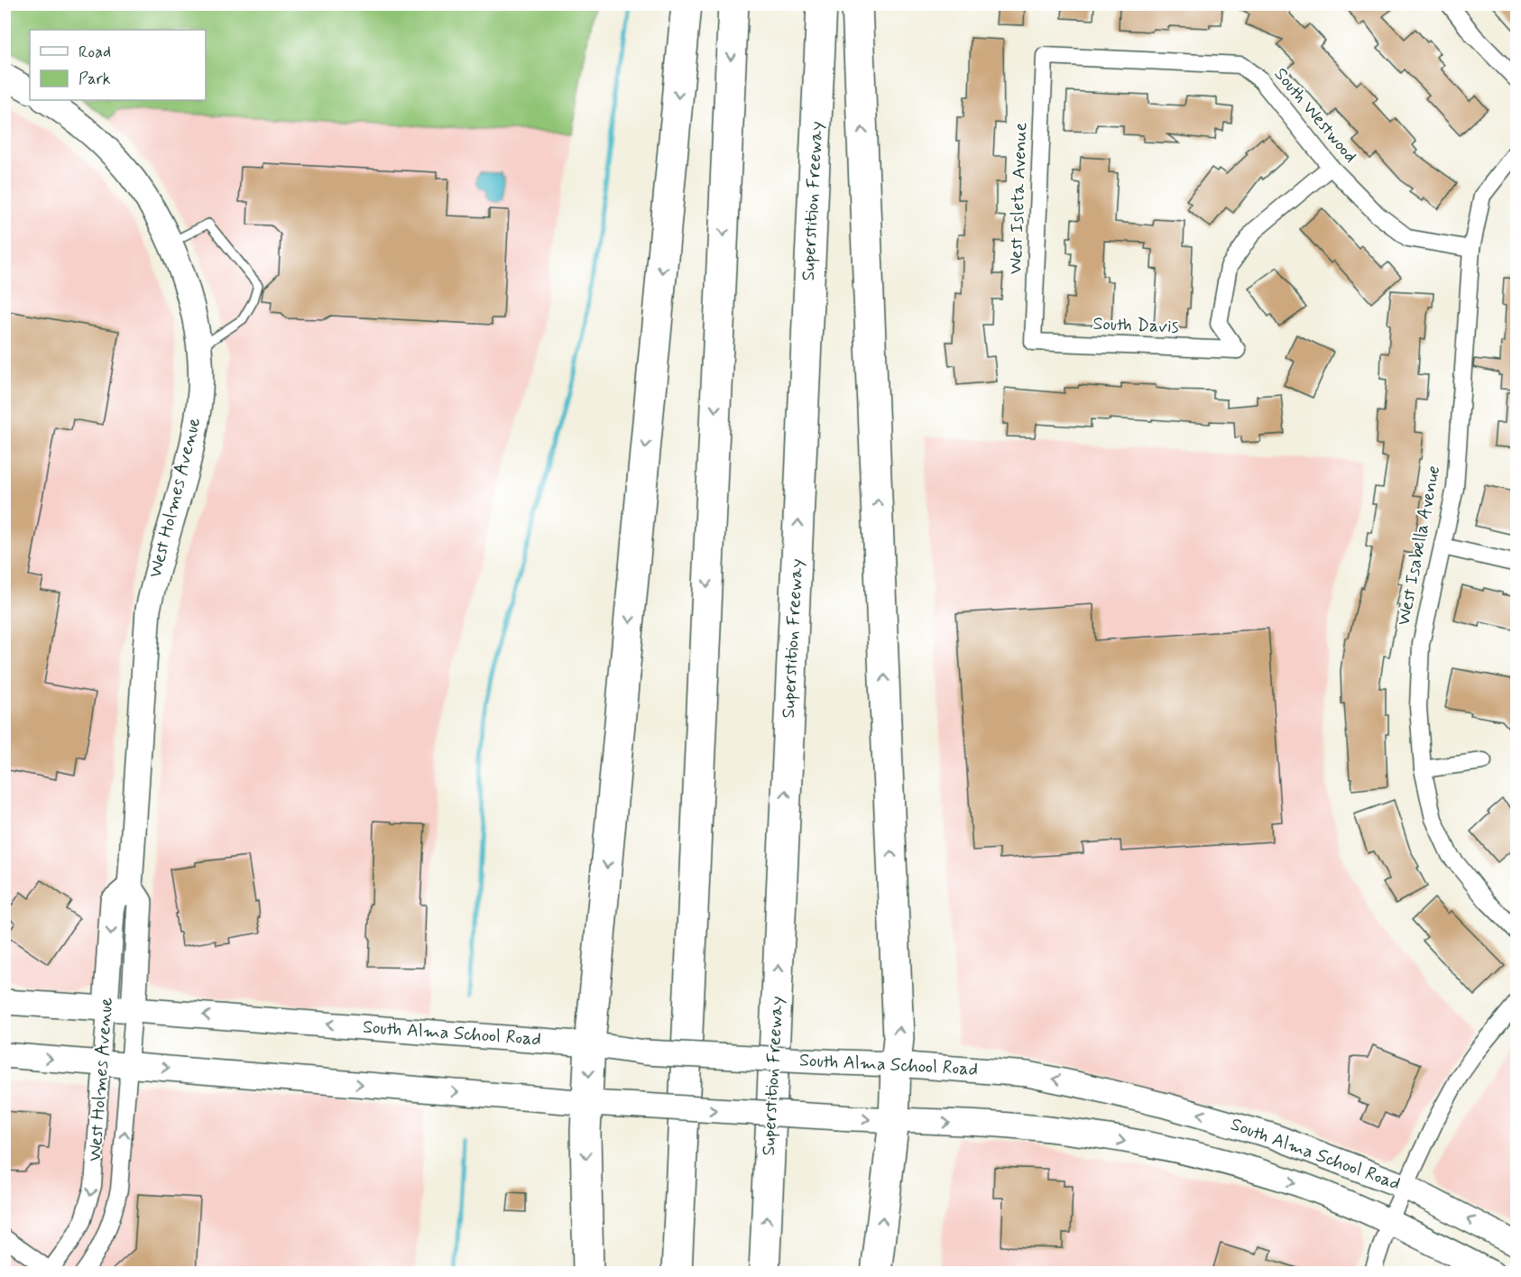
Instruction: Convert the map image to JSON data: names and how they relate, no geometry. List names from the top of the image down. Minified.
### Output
{"streets":{"highway":["Superstition Freeway"],"main road":["West Holmes Avenue","South Alma School Road"],"street":["South Westwood","West Isleta Avenue","South Davis","West Isabella Avenue"]},"crossings":[["South Westwood","West Isleta Avenue"],["South Westwood","South Davis"],["South Westwood","West Isabella Avenue"],["West Isleta Avenue","South Davis"],["West Holmes Avenue","South Alma School Road"]],"legend":["Road","Park"]}
